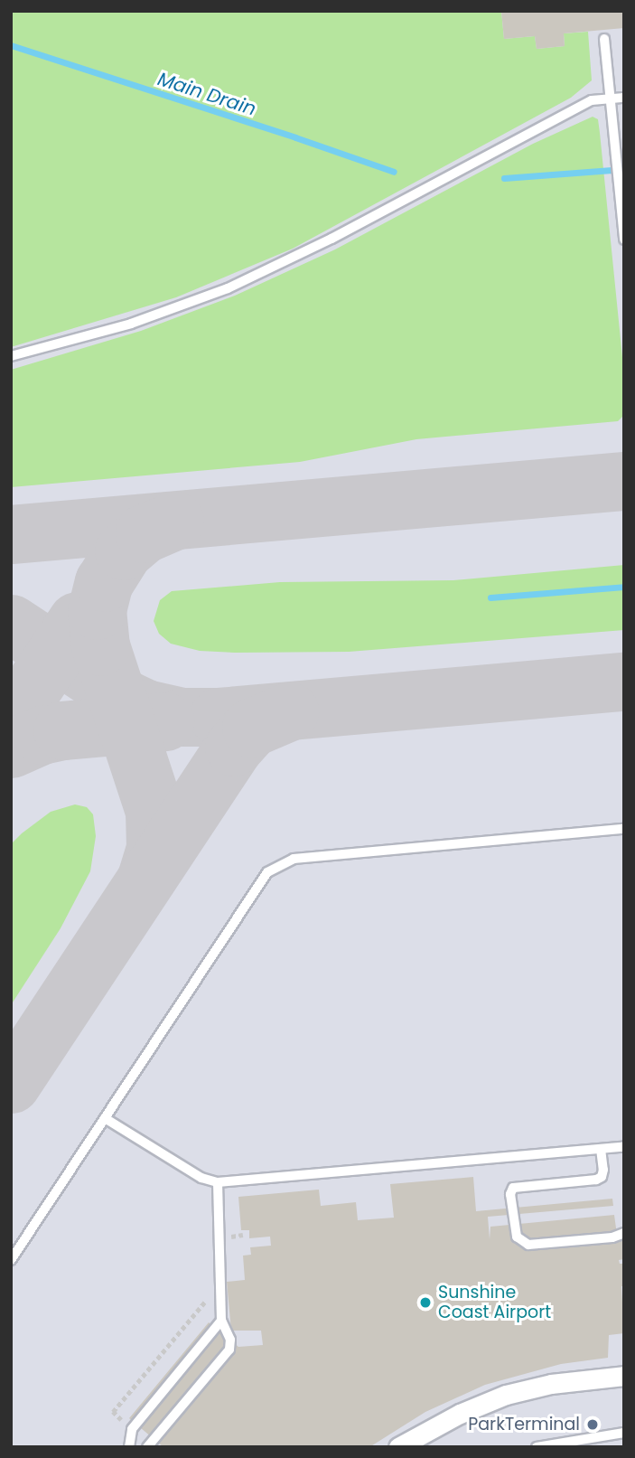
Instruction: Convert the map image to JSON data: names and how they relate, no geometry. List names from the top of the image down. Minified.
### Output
{"water":["Main Drain"],"places":["Sunshine Coast Airport","ParkTerminal"]}
